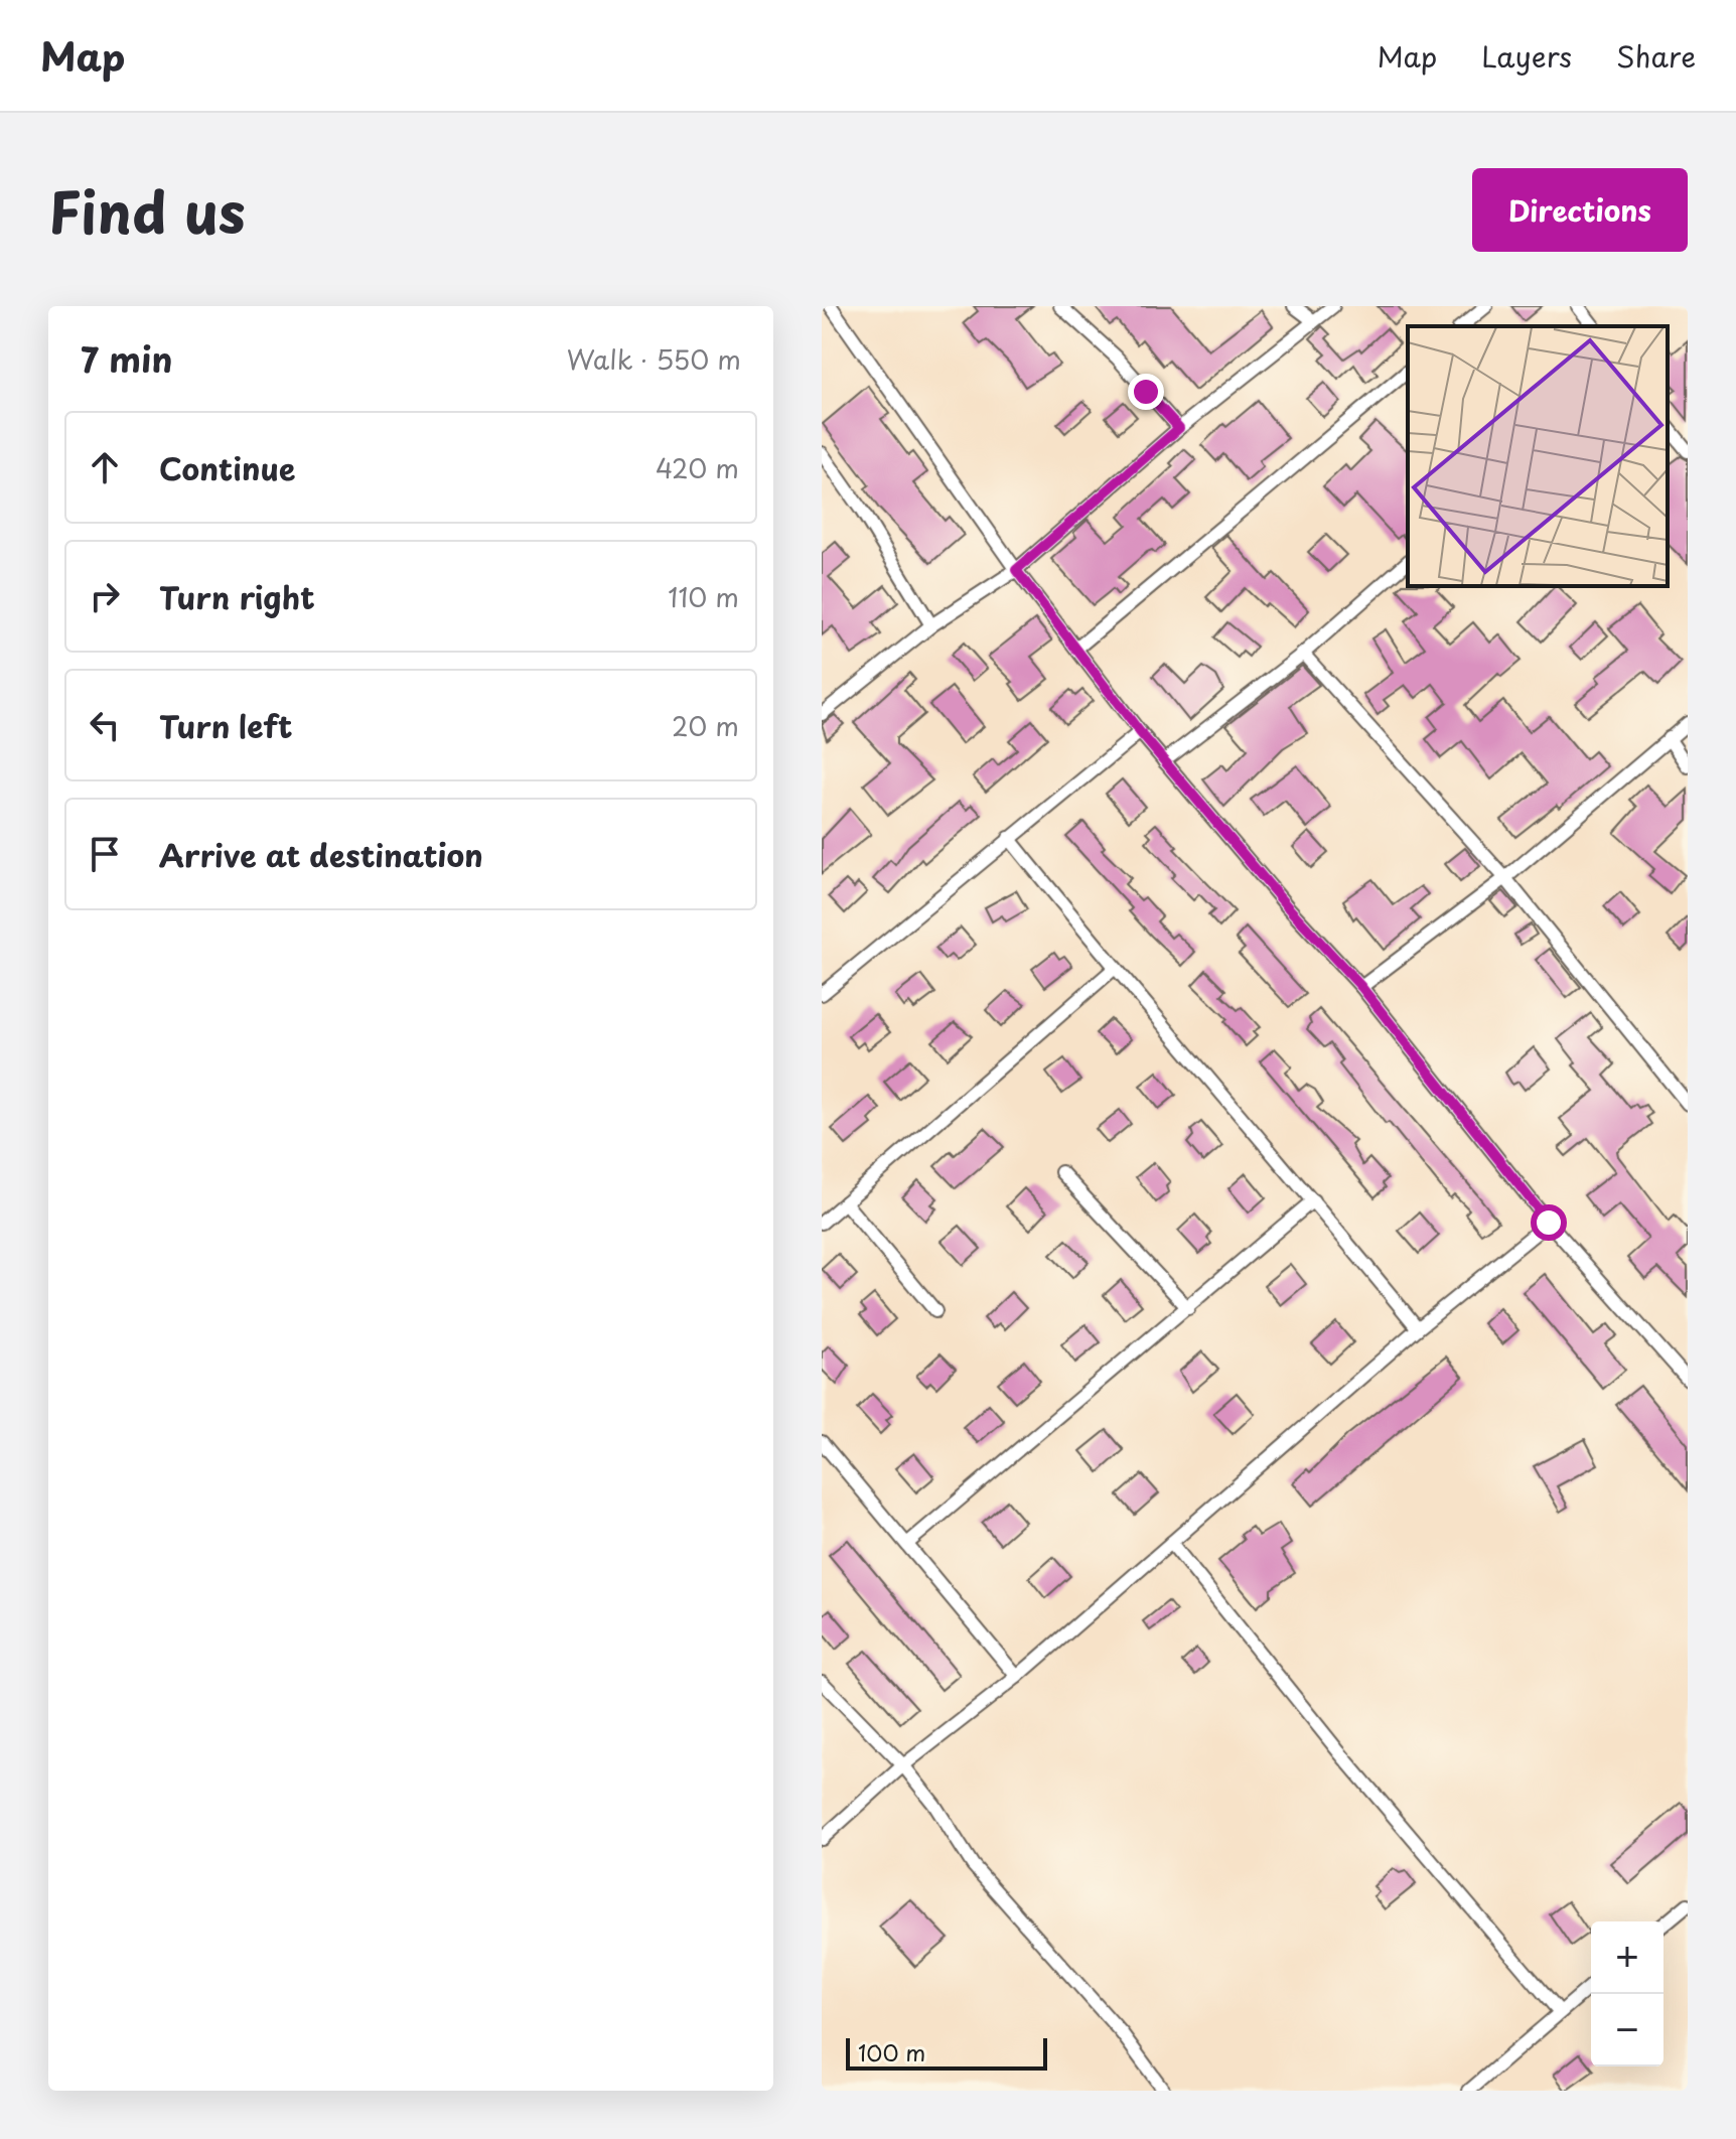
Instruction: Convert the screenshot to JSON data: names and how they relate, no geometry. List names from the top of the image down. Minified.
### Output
{"scale_bar":"100 m","page":{"header":"Map","nav":["Map","Layers","Share"],"title":"Find us","buttons":"Directions","heading":["7 min","Walk · 550 m"],"list":[["Continue","420 m"],["Turn right","110 m"],["Turn left","20 m"],"Arrive at destination"],"map_buttons":["+","−"],"scale":"100 m"}}
